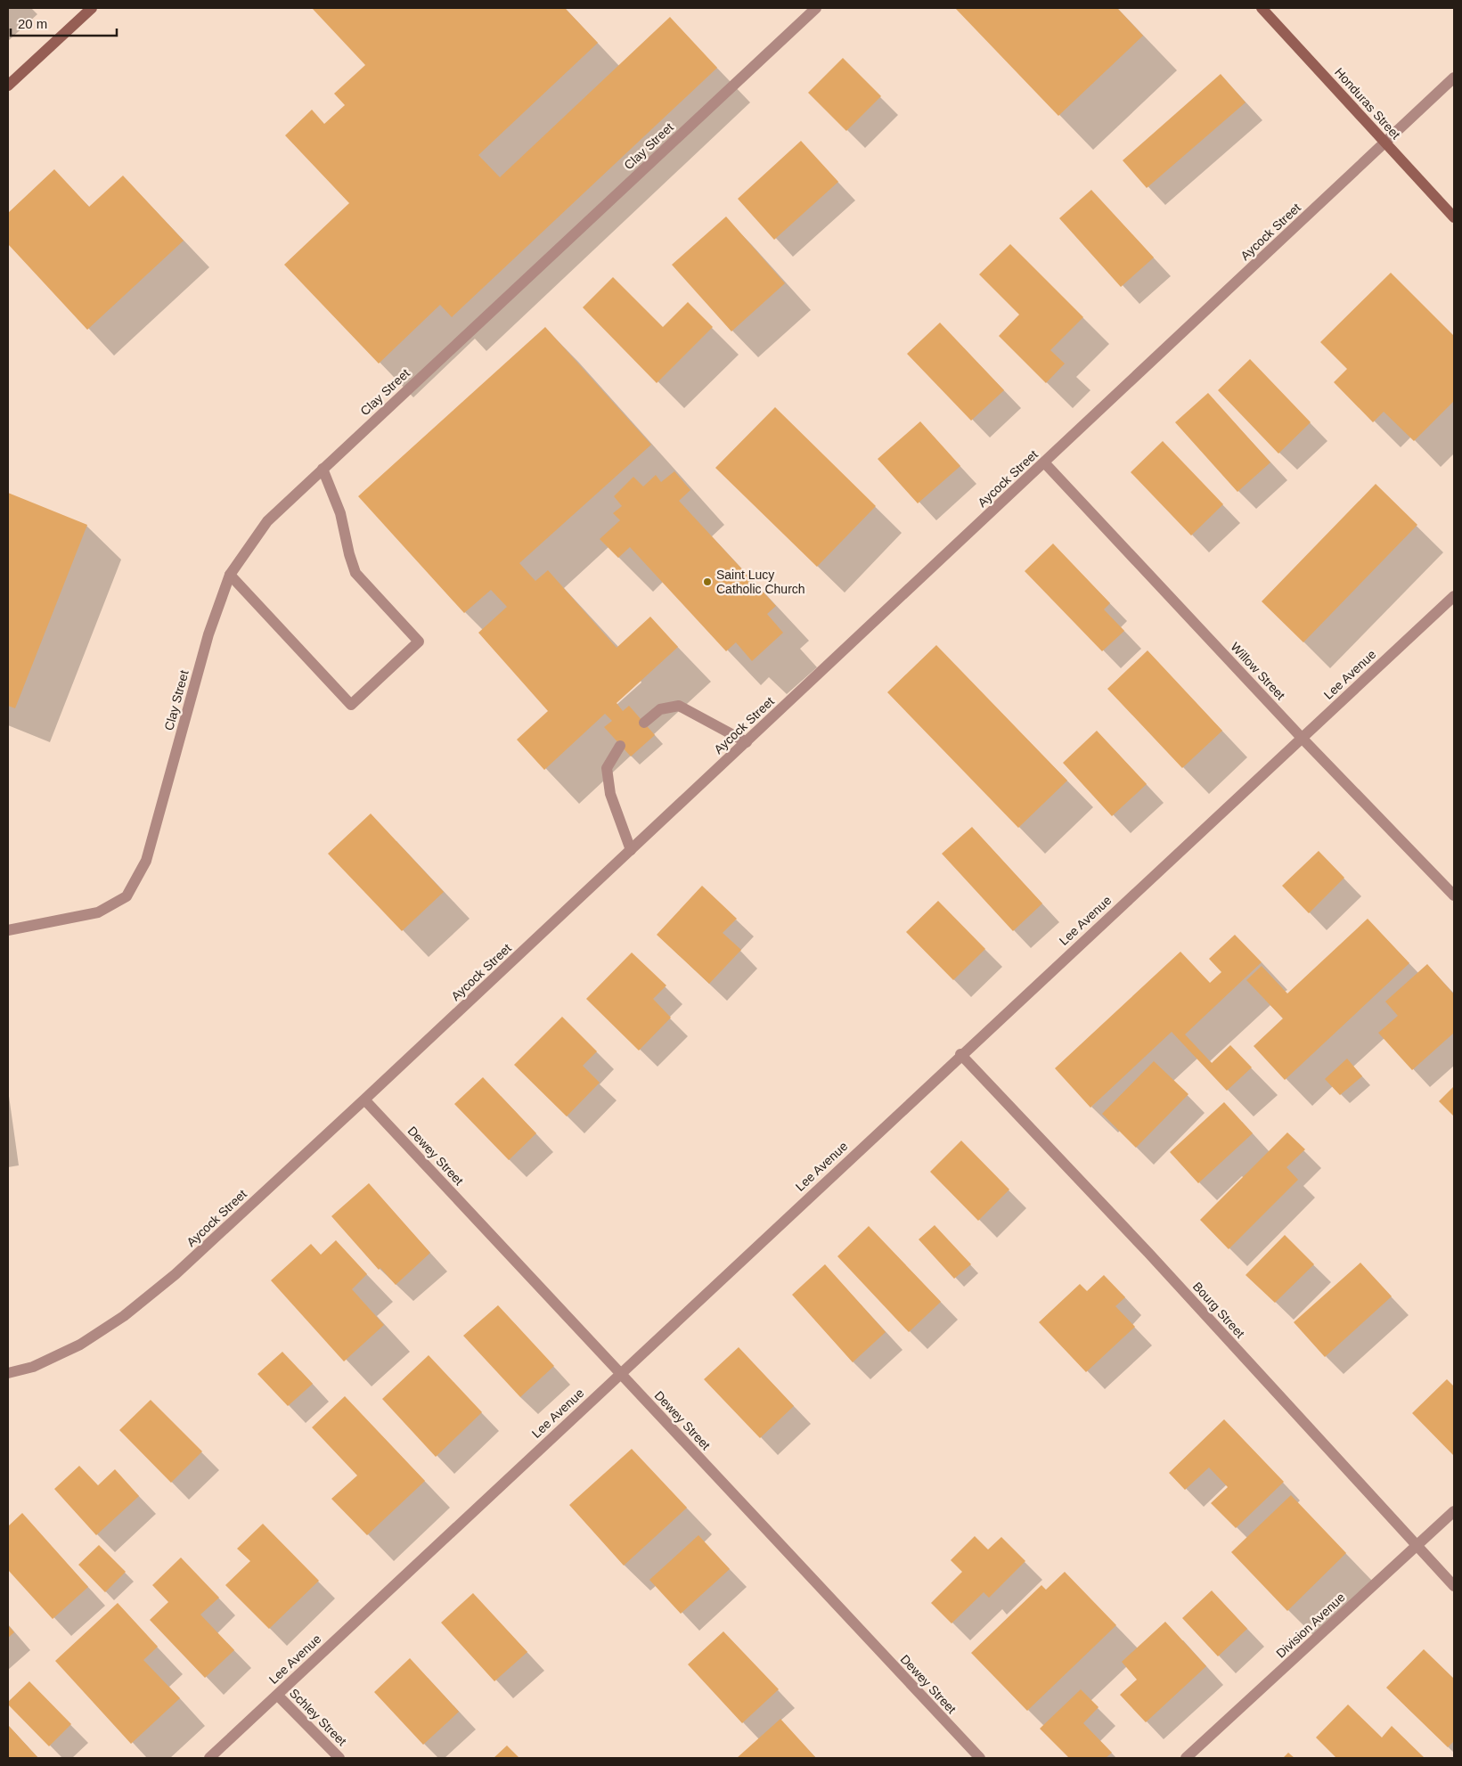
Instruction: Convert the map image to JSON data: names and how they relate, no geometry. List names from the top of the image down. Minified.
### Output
{"streets":{"main road":["Honduras Street"],"street":["Clay Street","Aycock Street","Willow Street","Lee Avenue","Dewey Street","Bourg Street","Division Avenue","Schley Street"]},"crossings":[["Honduras Street","Aycock Street"],["Aycock Street","Willow Street"],["Aycock Street","Dewey Street"],["Willow Street","Lee Avenue"],["Lee Avenue","Dewey Street"],["Lee Avenue","Bourg Street"],["Lee Avenue","Schley Street"],["Bourg Street","Division Avenue"]],"places":["Saint Lucy Catholic Church"],"scale_bar":"20 m"}
